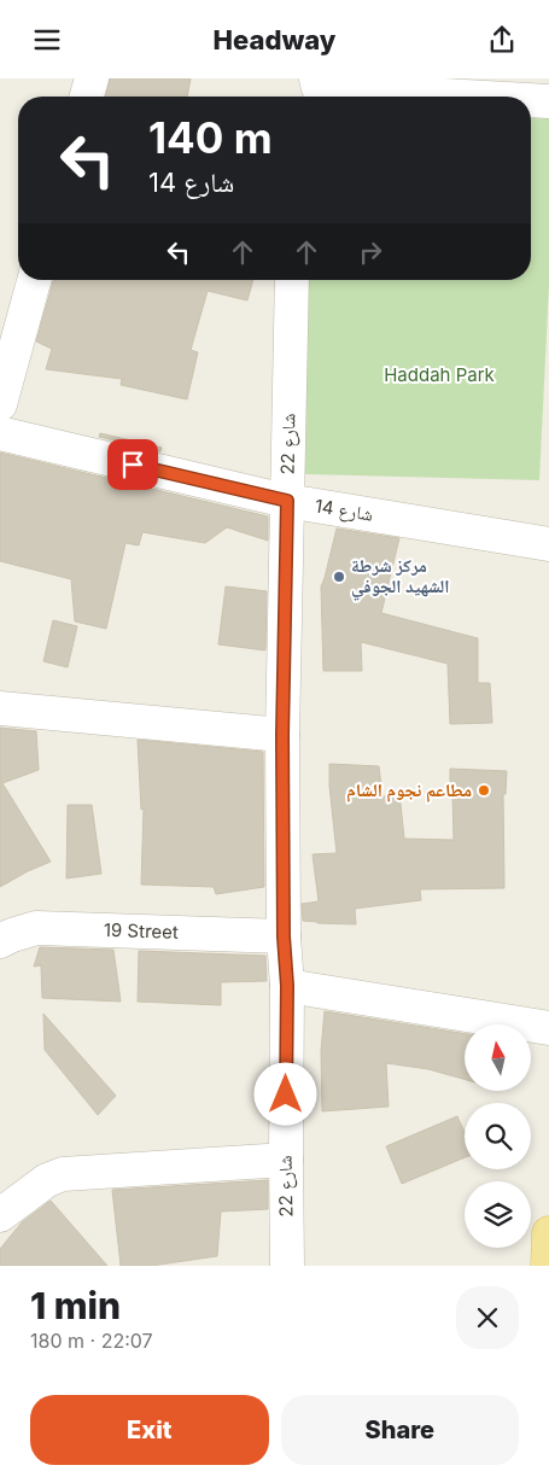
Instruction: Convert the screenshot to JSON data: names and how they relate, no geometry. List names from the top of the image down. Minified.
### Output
{"streets":{"street":["شارع 22","شارع 14","19 Street"]},"crossings":[["شارع 22","شارع 14"],["شارع 22","19 Street"]],"parks":["Haddah Park"],"places":["مركز شرطة الشهيد الجوفي","مطاعم نجوم الشام"],"north":"top","page":{"header":"Headway","turn":["140 m","شارع 14"],"heading":["1 min","180 m · 22:07"],"buttons":["Exit","Share"]}}
